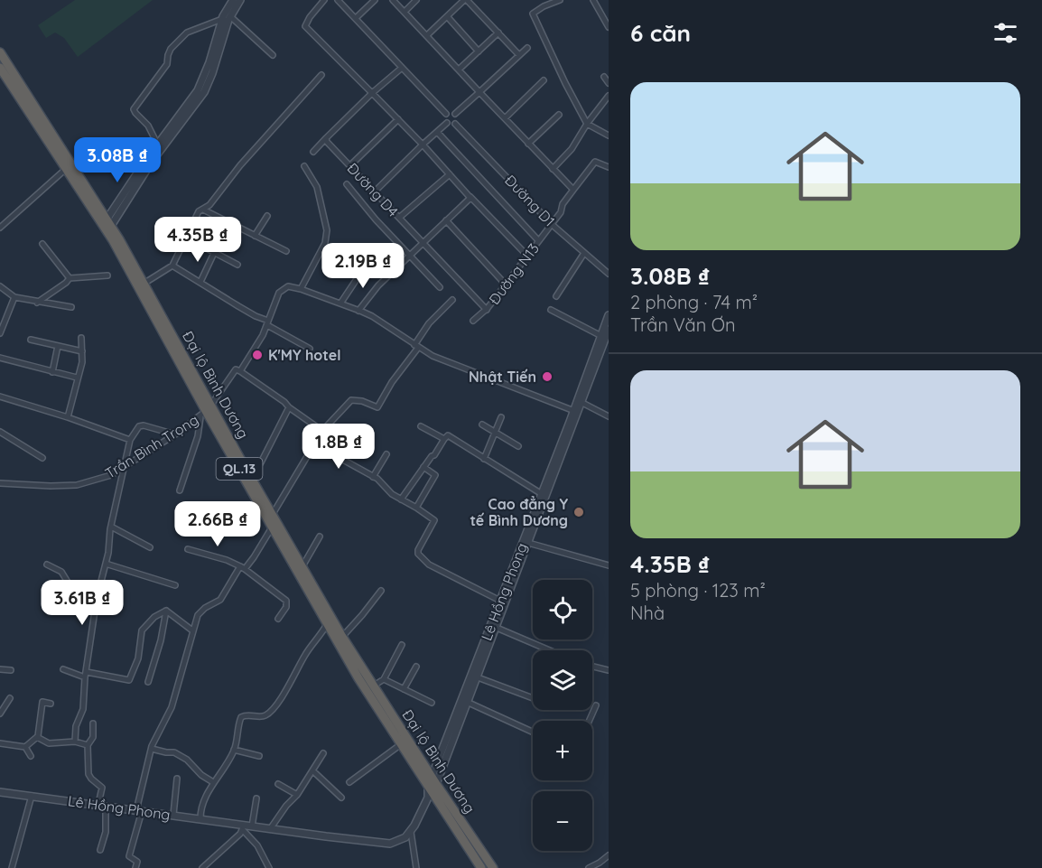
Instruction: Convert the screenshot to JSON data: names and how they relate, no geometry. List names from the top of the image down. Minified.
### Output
{"streets":{"highway":["Đại lộ Bình Dương","QL.13"],"street":["Đường D4","Đường D1","Đường N13","Trần Bình Trọng","Lê Hồng Phong"]},"crossings":[["Đường D4","Đường N13"],["Đường D1","Đường N13"],["Đại lộ Bình Dương","Trần Bình Trọng"],["Đại lộ Bình Dương","Lê Hồng Phong"]],"places":["K'MY hotel","Nhật Tiến","Cao đẳng Y tế Bình Dương"],"page":{"heading":"6 căn","list":[{"name":"3.08B ₫","note":"2 phòng · 74 m² · Trần Văn Ơn"},{"name":"4.35B ₫","note":"5 phòng · 123 m² · Nhà"}],"price":["3.08B ₫","4.35B ₫","2.19B ₫","1.8B ₫","2.66B ₫","3.61B ₫"],"map_buttons":["+","−"]}}
